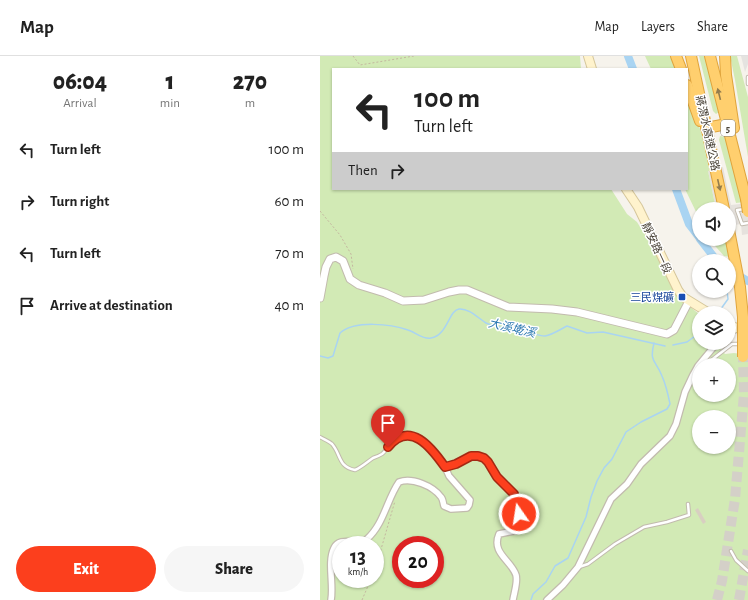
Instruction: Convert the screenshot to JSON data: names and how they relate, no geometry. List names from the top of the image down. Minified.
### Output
{"streets":{"highway":["5","蔣渭水高速公路"],"main road":["靜安路一段"]},"water":["大溪墘溪"],"places":{"transit":["三民煤礦"]},"page":{"header":"Map","nav":["Map","Layers","Share"],"eta":["06:04","Arrival","1","min","270","m"],"turn":["100 m","Turn left"],"list":[{"name":"Turn left","value":"100 m"},{"name":"Turn right","value":"60 m"},{"name":"Turn left","value":"70 m"},{"name":"Arrive at destination","value":"40 m"}],"then":"Then","map_buttons":["+","−"],"speed":"13 km/h","limit":"20","buttons":["Exit","Share"]}}
